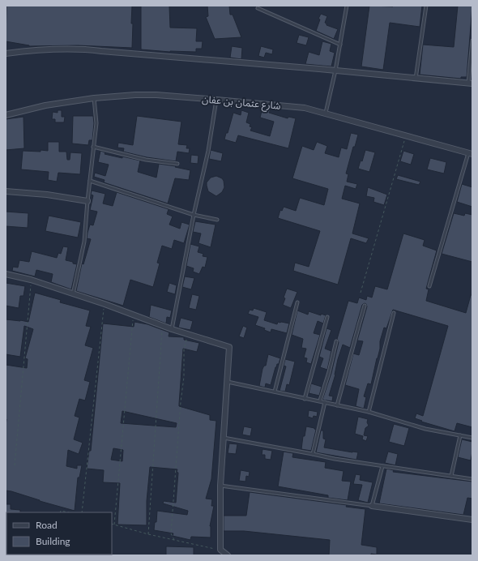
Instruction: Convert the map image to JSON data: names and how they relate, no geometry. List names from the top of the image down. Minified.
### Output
{"streets":{"street":["شارع عثمان بن عفان"]},"legend":["Road","Building"]}
